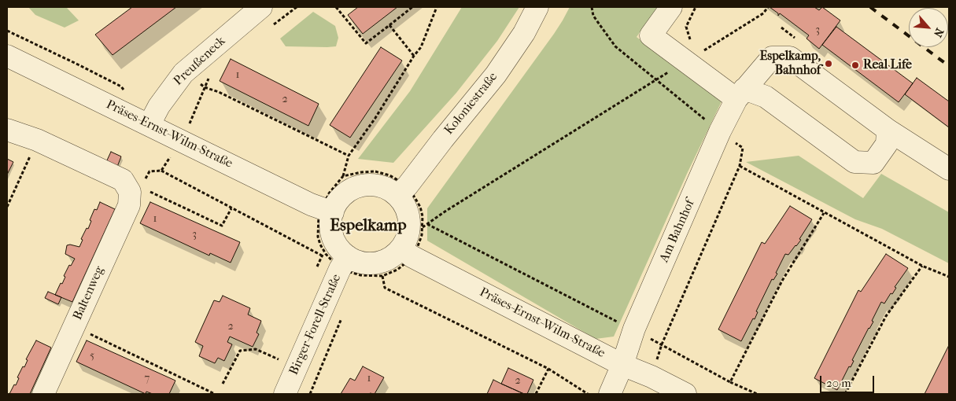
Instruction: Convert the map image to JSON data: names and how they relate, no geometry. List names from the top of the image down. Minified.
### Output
{"streets":{"street":["Preußeneck","Koloniestraße","Präses-Ernst-Wilm-Straße","Am Bahnhof","Baltenweg","Birger-Forell-Straße"]},"crossings":[["Preußeneck","Präses-Ernst-Wilm-Straße"],["Koloniestraße","Präses-Ernst-Wilm-Straße"],["Koloniestraße","Birger-Forell-Straße"],["Präses-Ernst-Wilm-Straße","Am Bahnhof"],["Präses-Ernst-Wilm-Straße","Birger-Forell-Straße"]],"districts":["Espelkamp"],"places":["Espelkamp, Bahnhof","Real Life"],"house_numbers":["3","1","2","1","3","2","5","7","1","2"],"scale_bar":"20 m","north":"bottom right"}
